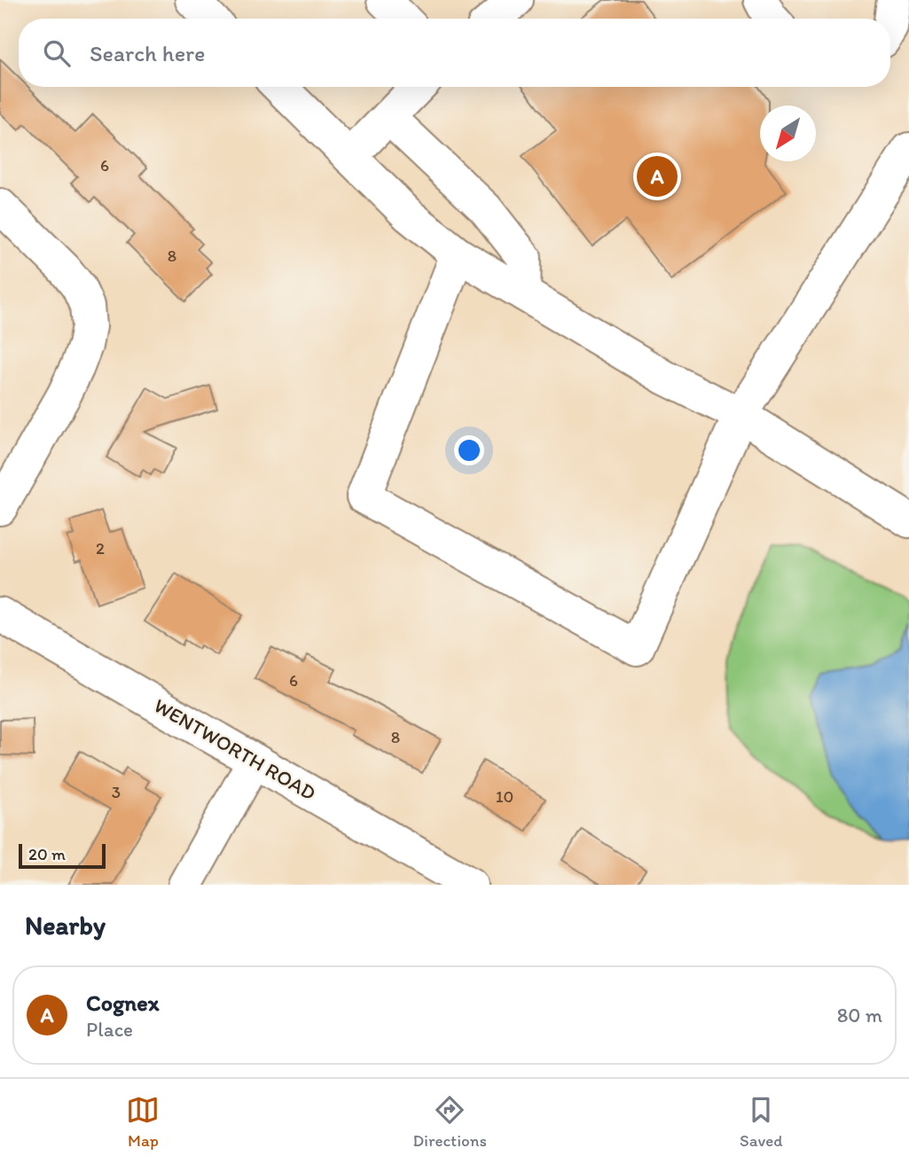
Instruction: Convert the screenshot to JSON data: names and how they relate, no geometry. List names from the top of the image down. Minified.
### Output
{"streets":{"street":["WENTWORTH ROAD"]},"house_numbers":["6","8","2","6","8","3","10"],"scale_bar":"20 m","north":"bottom left","page":{"search":"Search here","pins":"A","scale":"20 m","heading":"Nearby","list":[{"mark":"A","name":"Cognex","note":"Place","value":"80 m"}],"nav":["Map","Directions","Saved"]}}
